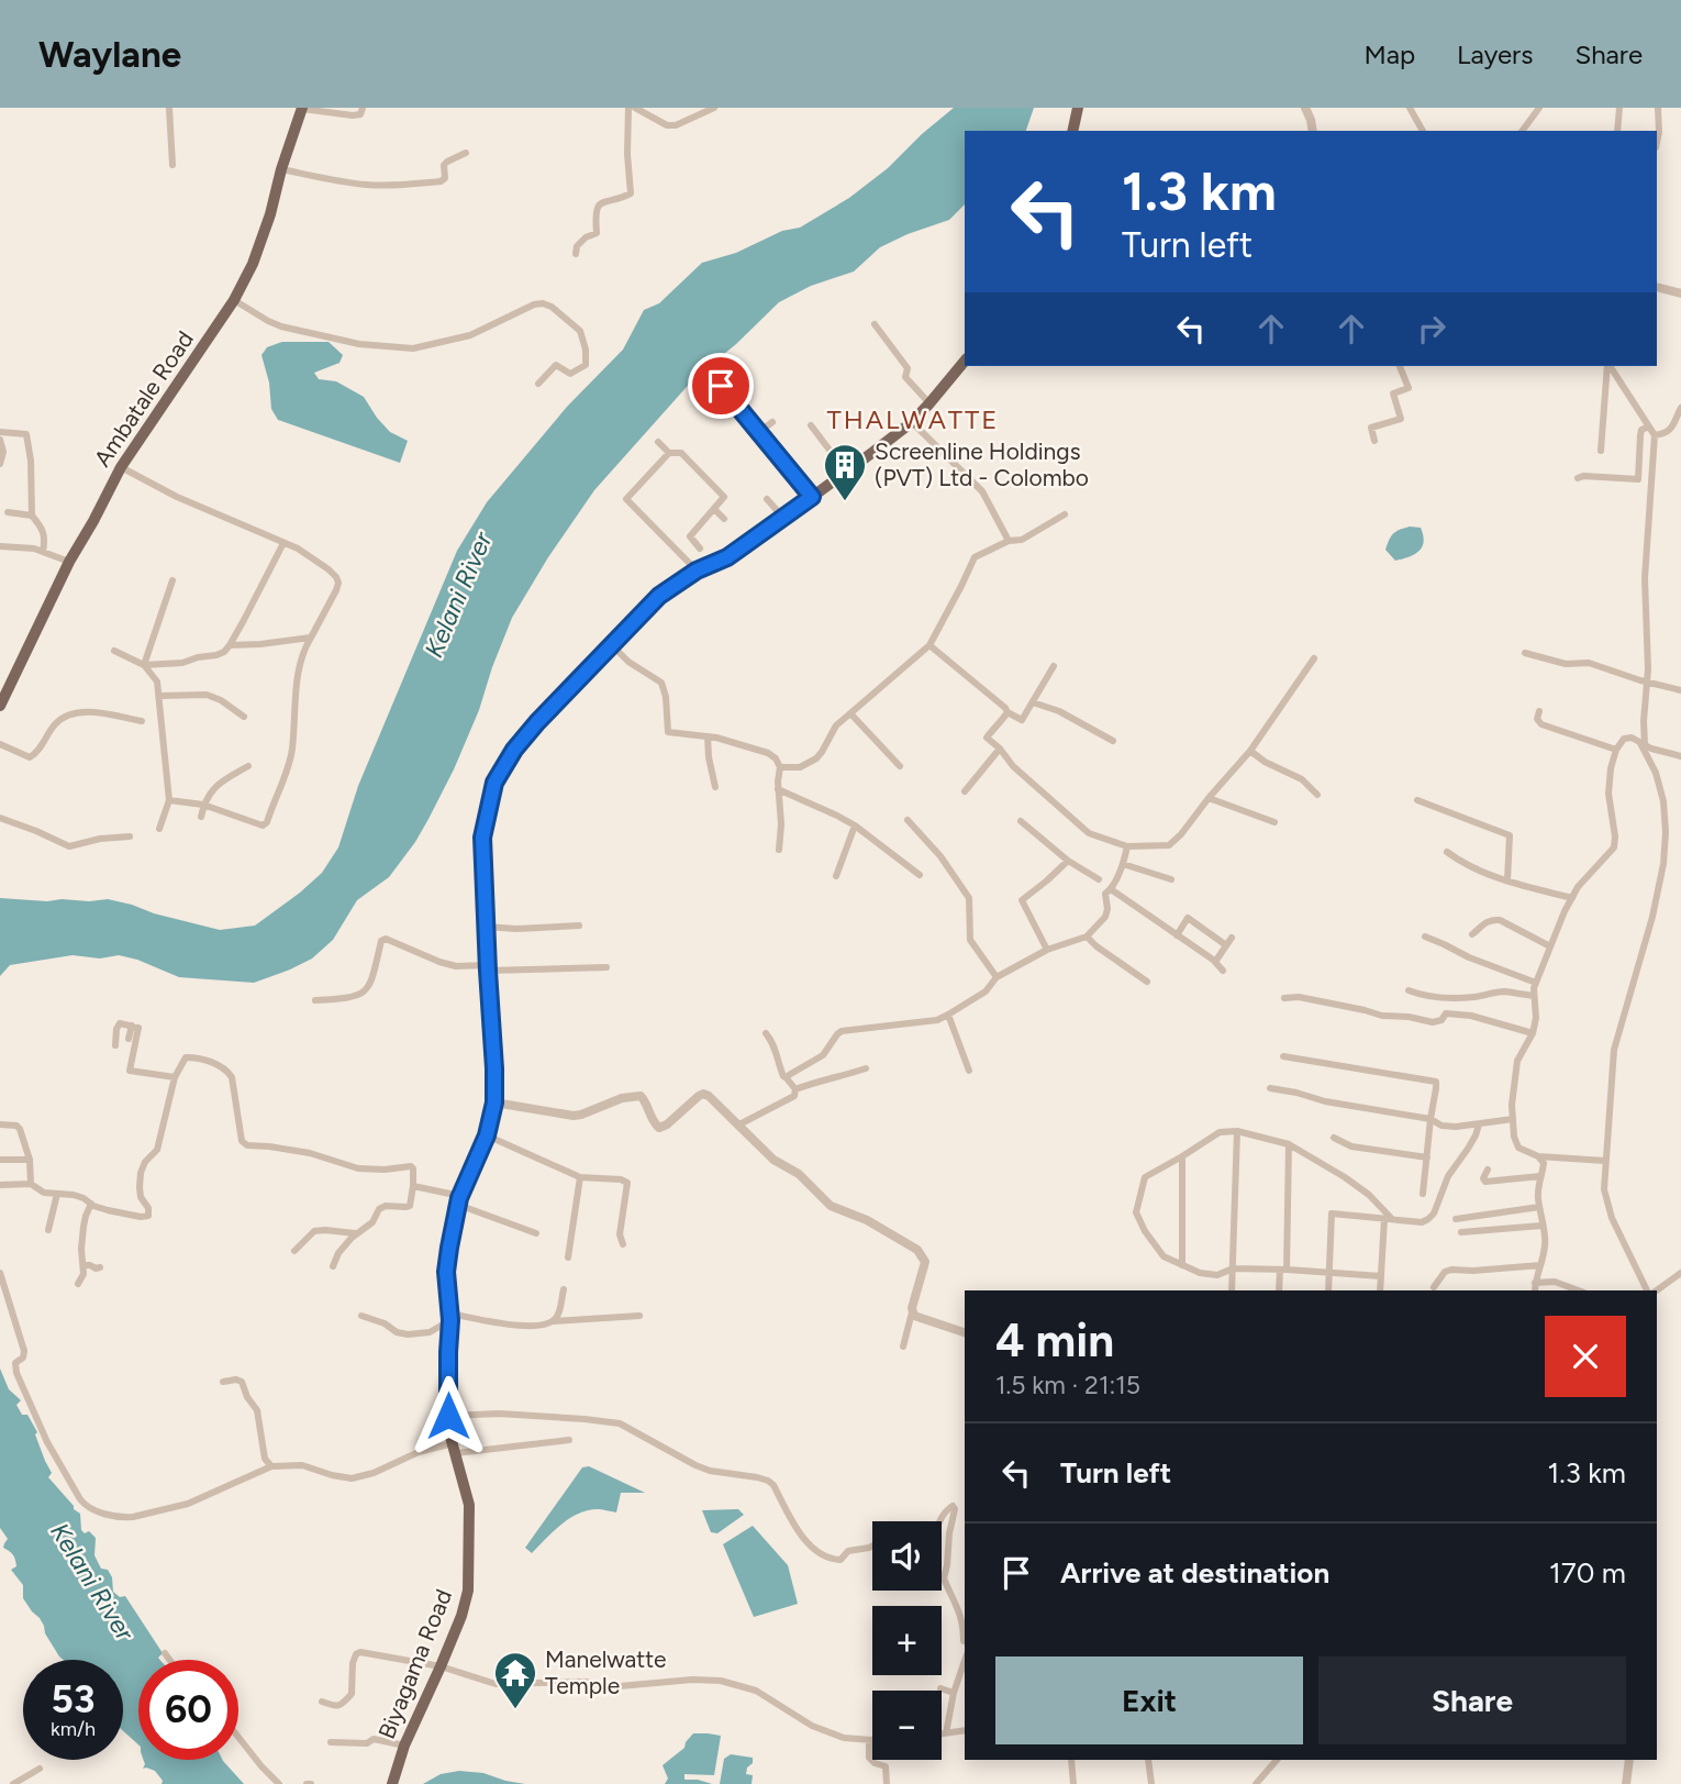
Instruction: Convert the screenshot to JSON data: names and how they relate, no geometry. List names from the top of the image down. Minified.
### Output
{"streets":{"main road":["Ambatale Road","Biyagama Road"]},"districts":["THALWATTE"],"water":["Kelani River"],"places":{"building":["Screenline Holdings (PVT) Ltd - Colombo"],"temple":["Manelwatte Temple"]},"page":{"header":"Waylane","nav":["Map","Layers","Share"],"turn":["1.3 km","Turn left"],"heading":["4 min","1.5 km · 21:15"],"list":[{"name":"Turn left","value":"1.3 km"},{"name":"Arrive at destination","value":"170 m"}],"map_buttons":["+","−"],"buttons":["Exit","Share"],"speed":"53 km/h","limit":"60"}}
